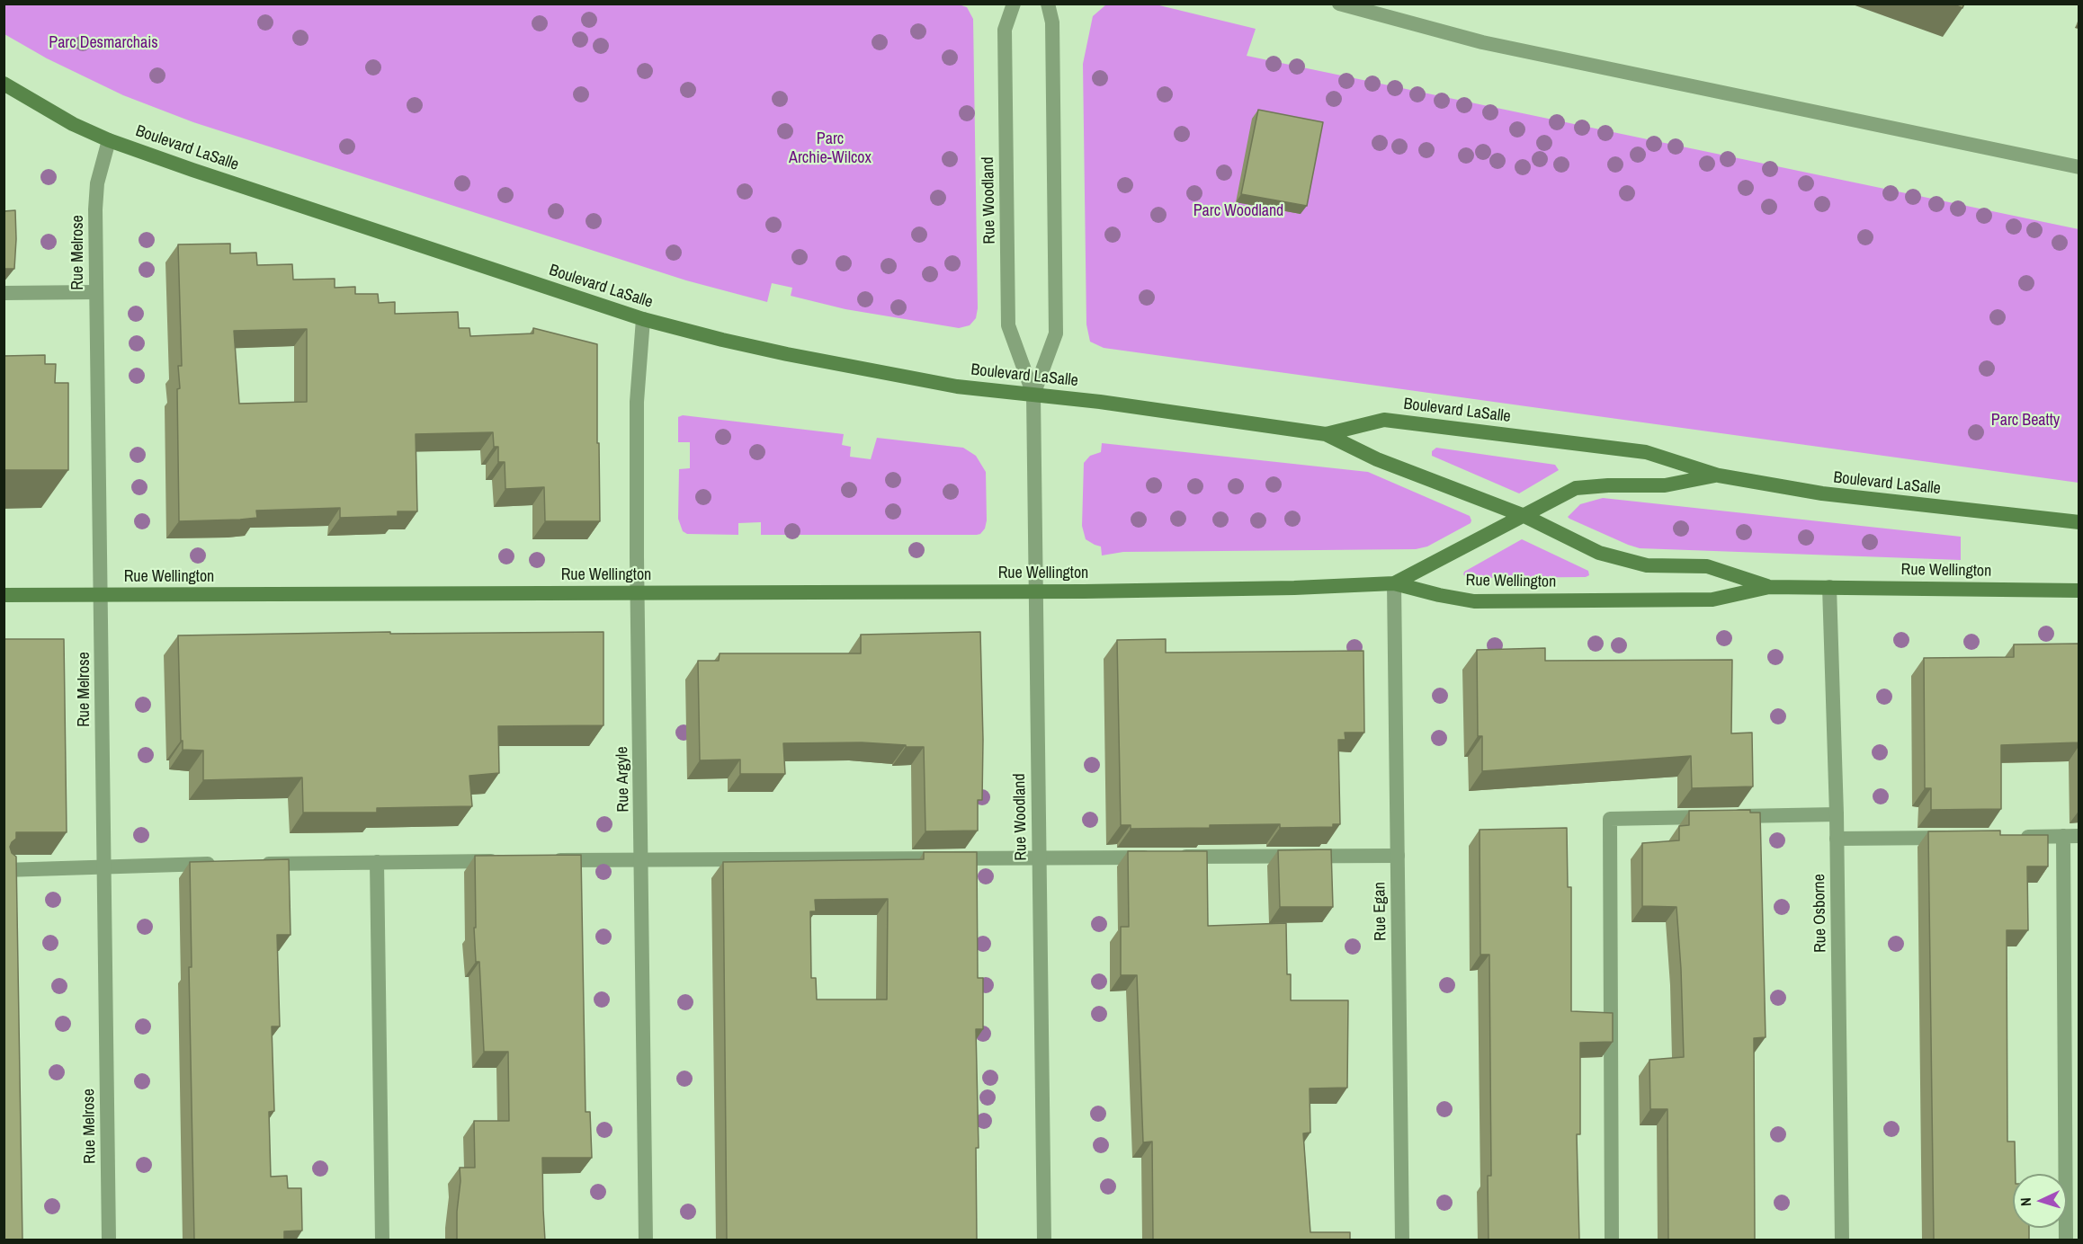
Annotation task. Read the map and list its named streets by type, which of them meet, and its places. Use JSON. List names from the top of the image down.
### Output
{
  "streets": {
    "main road": ["Boulevard LaSalle", "Rue Wellington"],
    "street": [
      "Rue Woodland",
      "Rue Melrose",
      "Rue Argyle",
      "Rue Egan",
      "Rue Osborne"
    ]
  },
  "crossings": [
    ["Boulevard LaSalle", "Rue Woodland"],
    ["Boulevard LaSalle", "Rue Melrose"],
    ["Boulevard LaSalle", "Rue Argyle"],
    ["Rue Woodland", "Rue Wellington"],
    ["Rue Melrose", "Rue Wellington"],
    ["Rue Wellington", "Rue Argyle"],
    ["Rue Wellington", "Rue Egan"],
    ["Rue Wellington", "Rue Osborne"]
  ],
  "parks": [
    "Parc Desmarchais",
    "Parc Archie-Wilcox",
    "Parc Woodland",
    "Parc Beatty"
  ],
  "north": "left"
}
